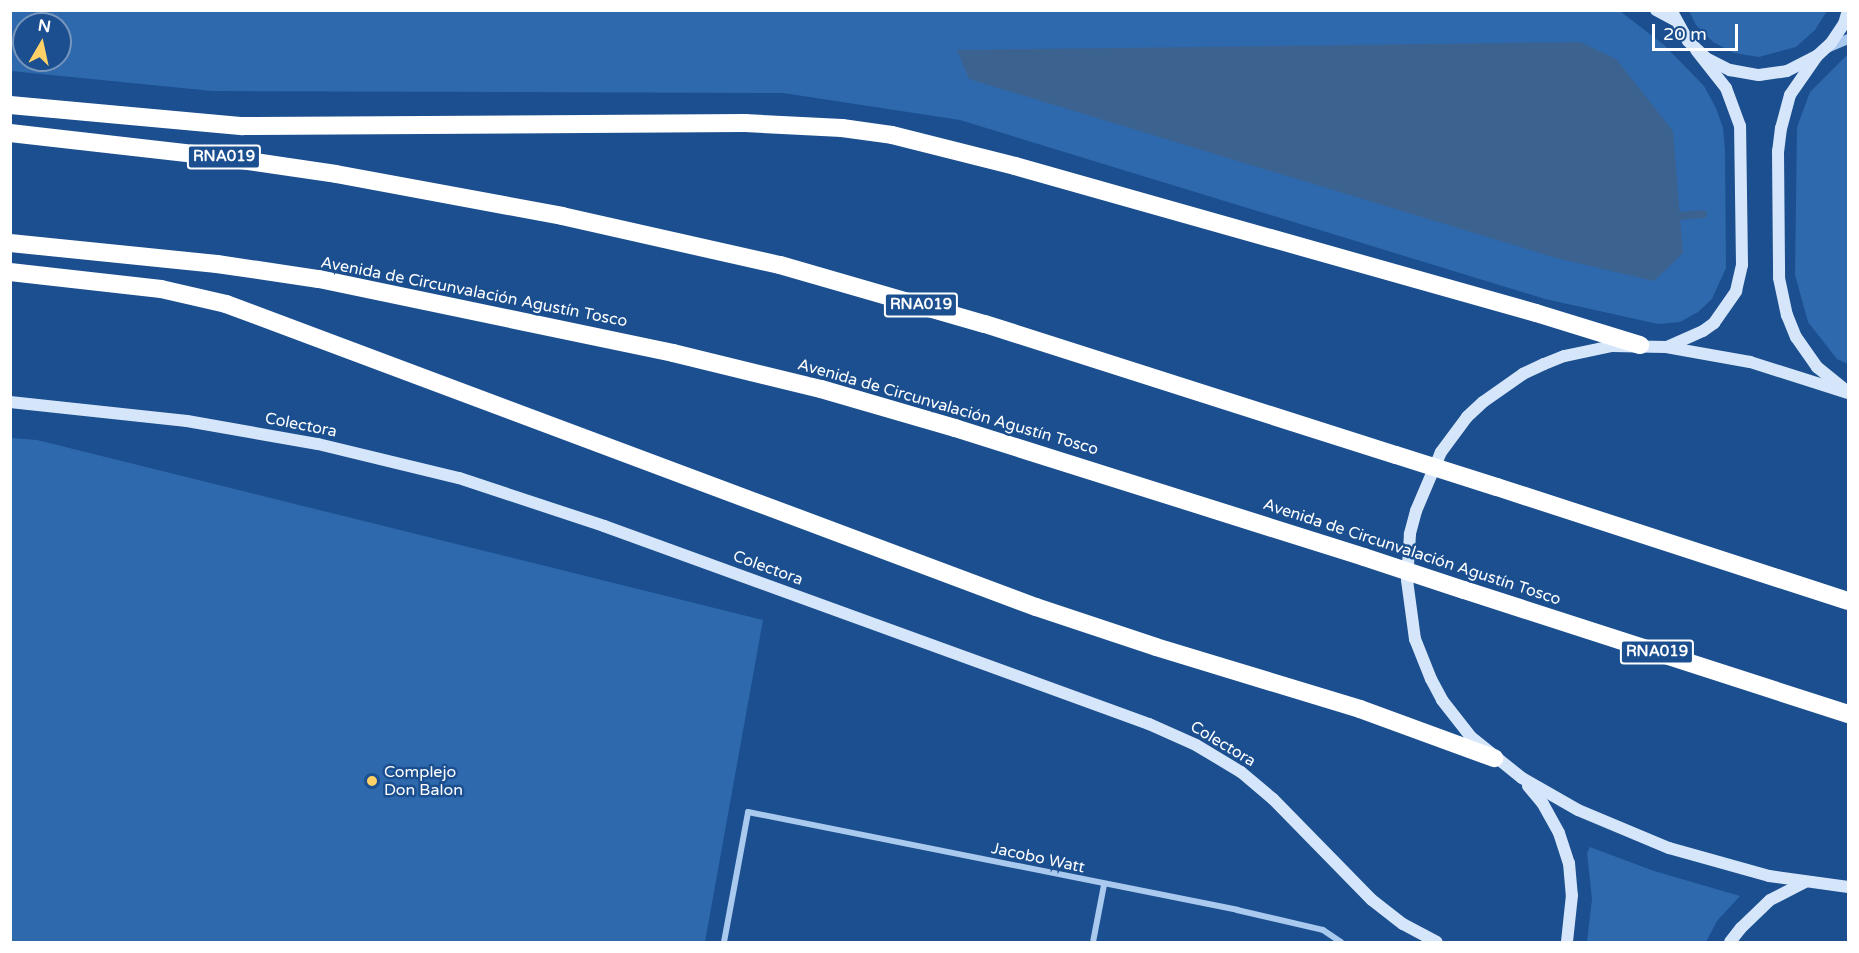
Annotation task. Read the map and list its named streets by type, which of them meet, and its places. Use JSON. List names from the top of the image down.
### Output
{
  "streets": {
    "highway": ["RNA019", "Avenida de Circunvalación Agustín Tosco"],
    "main road": ["Colectora"],
    "street": ["Jacobo Watt"]
  },
  "places": ["Complejo Don Balon"],
  "scale_bar": "20 m",
  "north": "top"
}
